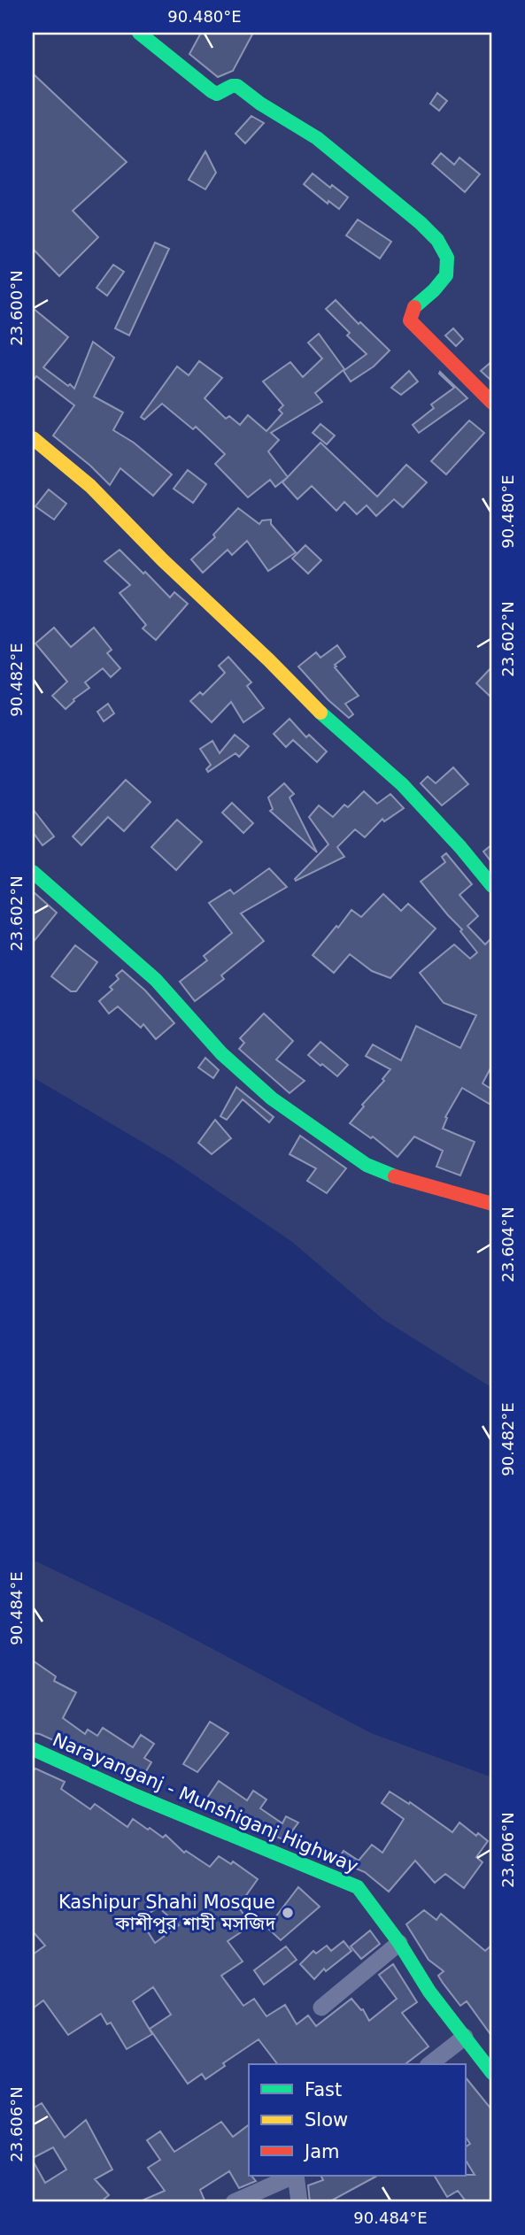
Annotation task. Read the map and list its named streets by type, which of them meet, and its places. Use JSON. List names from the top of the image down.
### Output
{
  "streets": {
    "street": ["Narayanganj - Munshiganj Highway"]
  },
  "places": ["Kashipur Shahi Mosque কাশীপুর শাহী মসজিদ"],
  "legend": ["Fast", "Slow", "Jam"],
  "coordinates": [
    "90.480°E",
    "23.600°N",
    "23.602°N",
    "90.482°E",
    "23.604°N",
    "90.484°E",
    "23.606°N"
  ]
}
